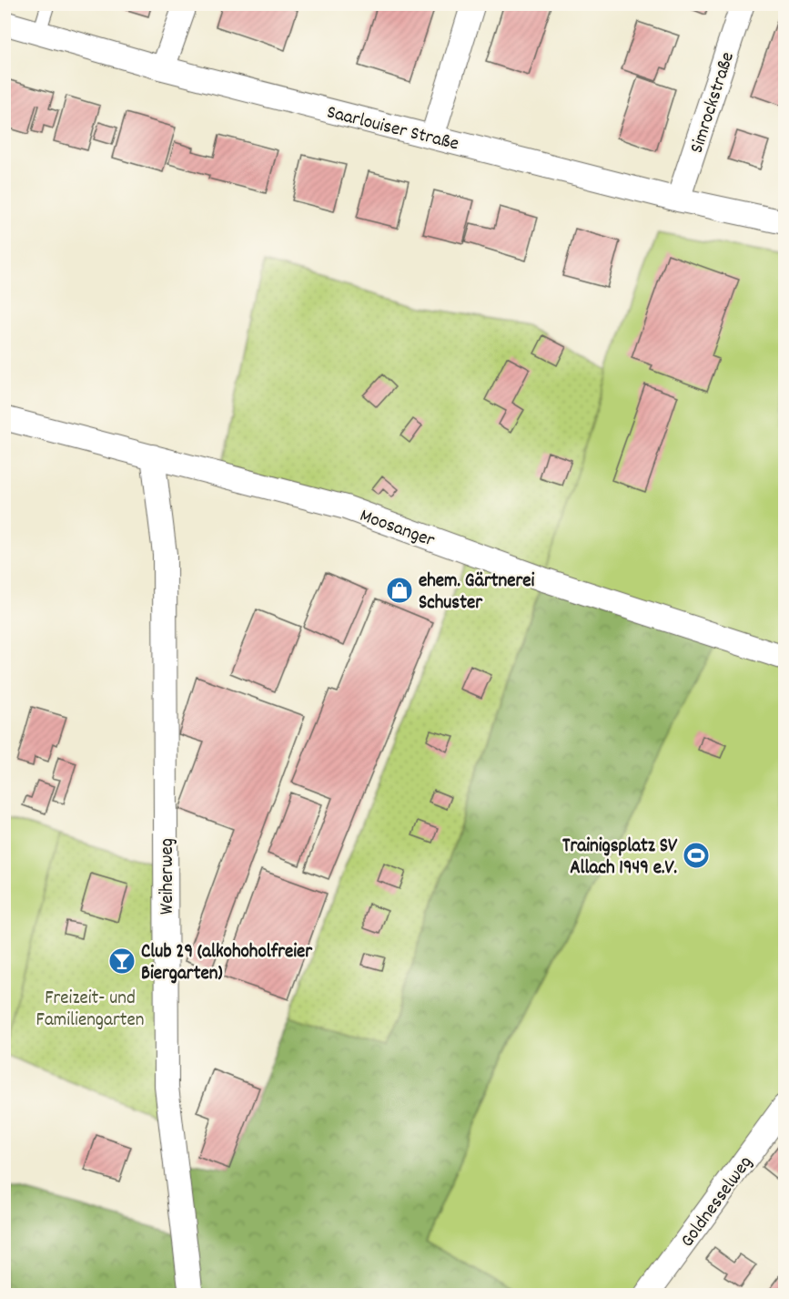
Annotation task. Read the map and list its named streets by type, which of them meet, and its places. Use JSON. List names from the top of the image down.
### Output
{
  "streets": {
    "street": [
      "Simrockstraße",
      "Saarlouiser Straße",
      "Moosanger",
      "Weiherweg",
      "Goldnesselweg"
    ]
  },
  "crossings": [
    ["Simrockstraße", "Saarlouiser Straße"],
    ["Moosanger", "Weiherweg"]
  ],
  "parks": ["Freizeit- und Familiengarten"],
  "places": {
    "shop": ["ehem. Gärtnerei Schuster"],
    "sports": ["Trainigsplatz SV Allach 1949 e.V."],
    "bar": ["Club 29 (alkohoholfreier Biergarten)"]
  }
}
